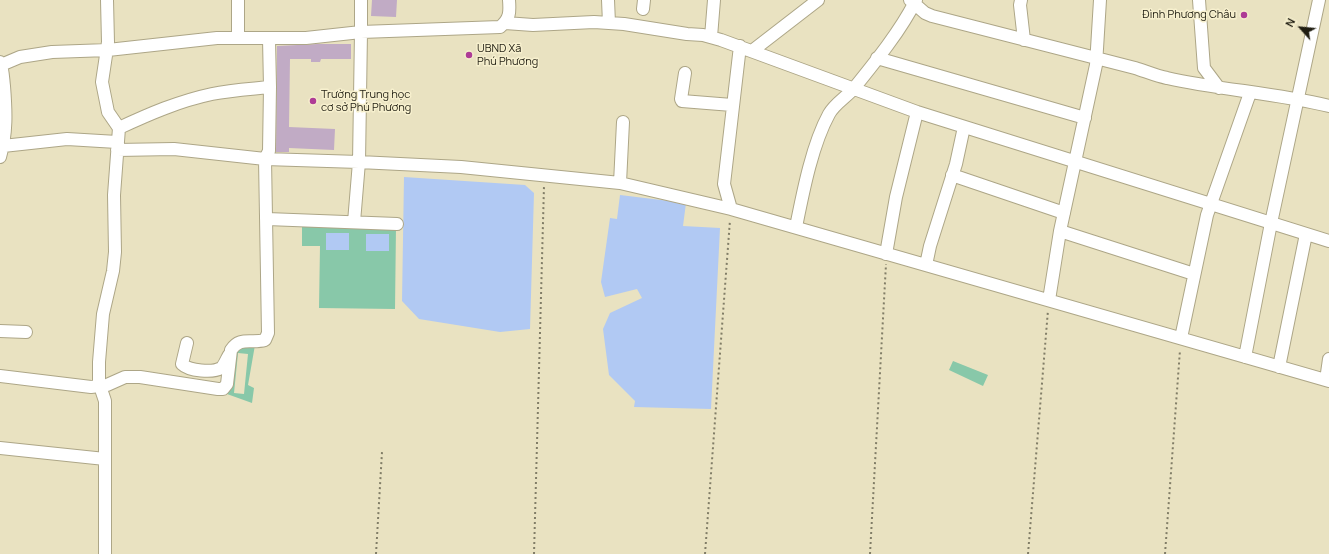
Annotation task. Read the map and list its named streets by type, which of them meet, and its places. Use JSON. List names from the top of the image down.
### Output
{
  "places": ["Đình Phương Châu", "UBND Xã Phú Phương", "Trường Trung học cơ sở Phú Phương"],
  "north": "top left"
}
